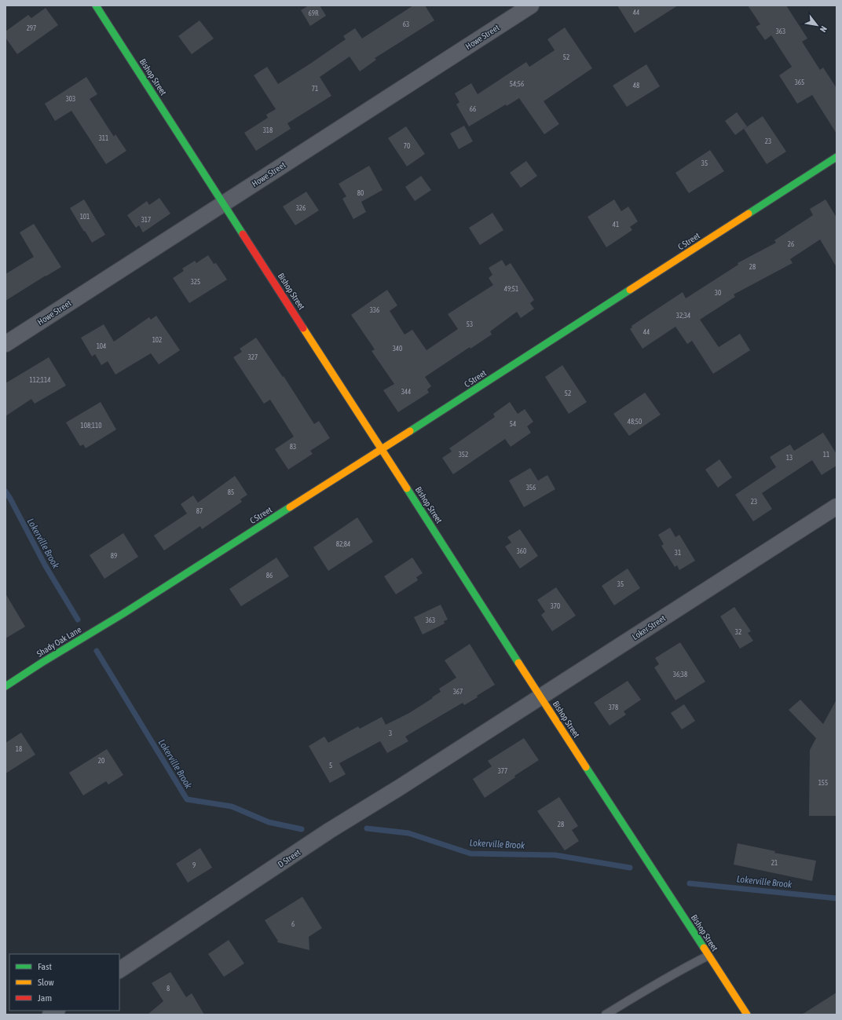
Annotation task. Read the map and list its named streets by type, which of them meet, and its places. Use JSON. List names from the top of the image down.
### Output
{
  "streets": {
    "street": [
      "Howe Street",
      "Bishop Street",
      "C Street",
      "Loker Street",
      "Shady Oak Lane",
      "D Street"
    ]
  },
  "crossings": [
    ["Howe Street", "Bishop Street"],
    ["Bishop Street", "C Street"],
    ["Bishop Street", "Loker Street"],
    ["C Street", "Shady Oak Lane"],
    ["Loker Street", "D Street"]
  ],
  "water": ["Lokerville Brook"],
  "house_numbers": [
    "44",
    "69R",
    "63",
    "297",
    "363",
    "52",
    "365",
    "54;56",
    "48",
    "71",
    "303",
    "66",
    "318",
    "311",
    "23",
    "70",
    "35",
    "80",
    "326",
    "101",
    "317",
    "41",
    "26",
    "28",
    "325",
    "49;51",
    "30",
    "336",
    "32;34",
    "53",
    "44",
    "102",
    "104",
    "340",
    "327",
    "112;114",
    "344",
    "52",
    "48;50",
    "54",
    "108;110",
    "83",
    "352",
    "11",
    "13",
    "356",
    "85",
    "23",
    "87",
    "82;84",
    "360",
    "31",
    "89",
    "86",
    "35",
    "370",
    "363",
    "32",
    "36;38",
    "367",
    "378",
    "3",
    "18",
    "20",
    "5",
    "377",
    "155",
    "28",
    "21",
    "9",
    "6",
    "8"
  ],
  "legend": ["Fast", "Slow", "Jam"],
  "north": "bottom right"
}
